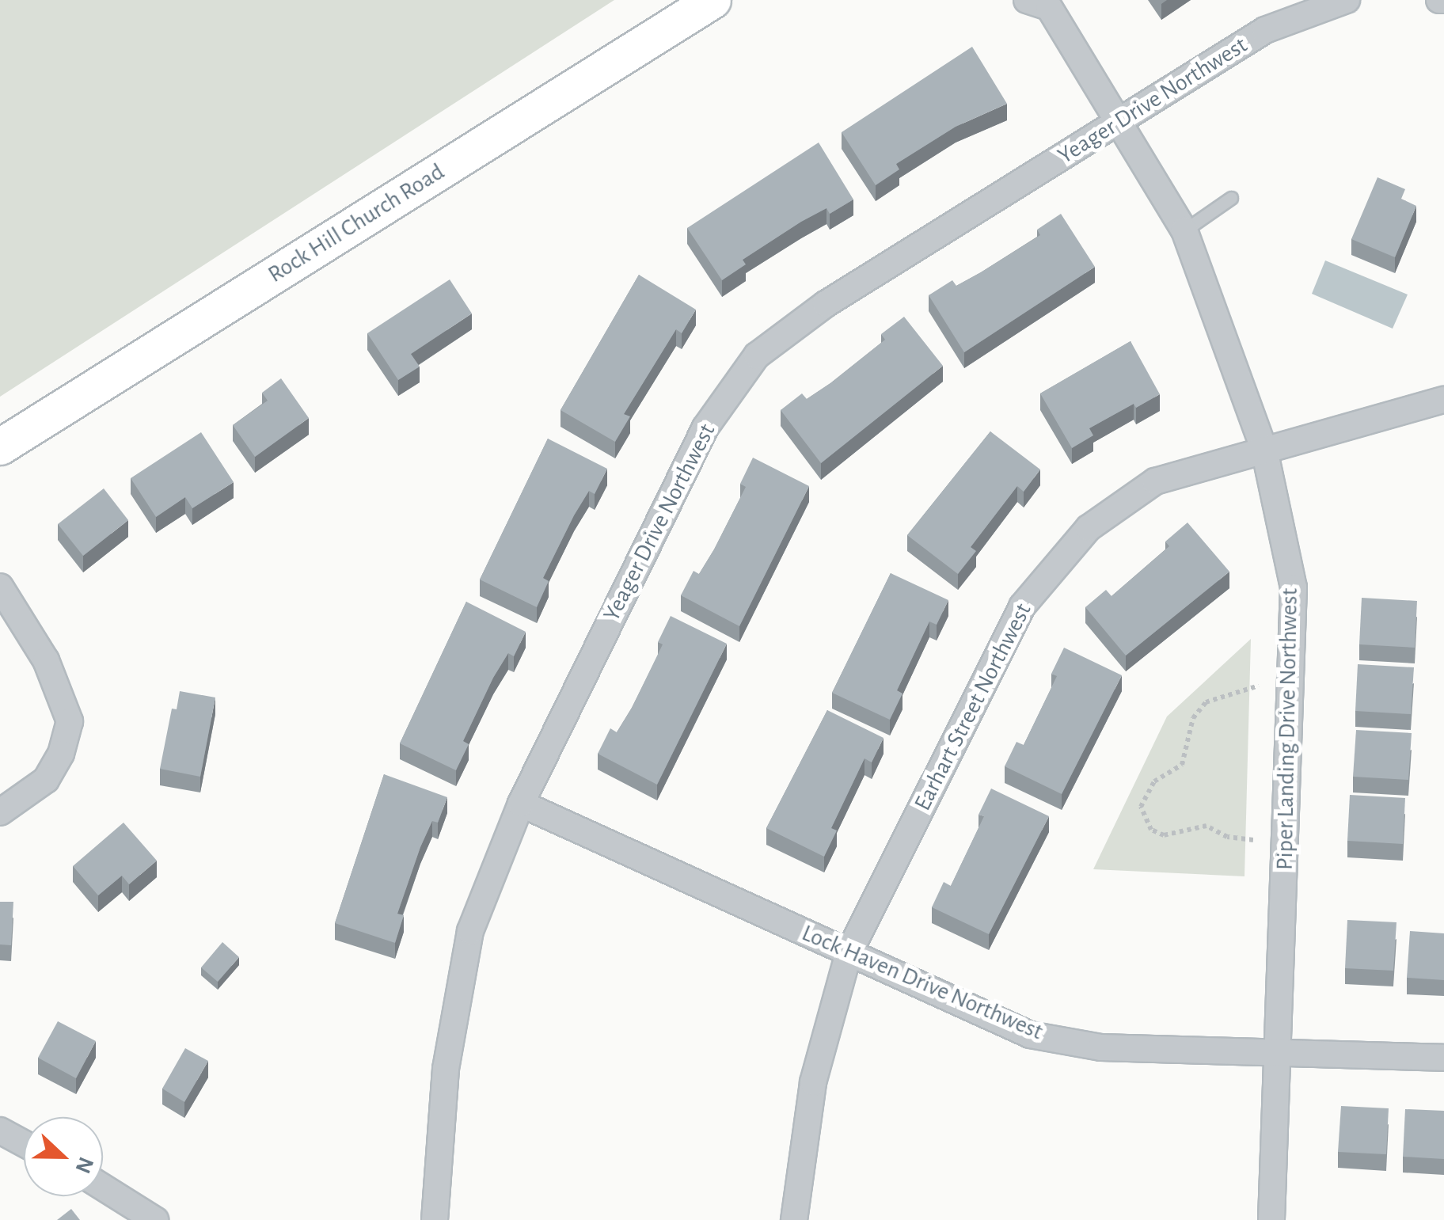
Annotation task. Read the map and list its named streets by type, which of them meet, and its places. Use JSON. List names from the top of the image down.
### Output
{
  "streets": {
    "main road": ["Rock Hill Church Road"],
    "street": [
      "Yeager Drive Northwest",
      "Earhart Street Northwest",
      "Piper Landing Drive Northwest",
      "Lock Haven Drive Northwest"
    ]
  },
  "crossings": [
    ["Yeager Drive Northwest", "Piper Landing Drive Northwest"],
    ["Yeager Drive Northwest", "Lock Haven Drive Northwest"],
    ["Earhart Street Northwest", "Piper Landing Drive Northwest"],
    ["Earhart Street Northwest", "Lock Haven Drive Northwest"],
    ["Piper Landing Drive Northwest", "Lock Haven Drive Northwest"]
  ],
  "north": "right"
}
